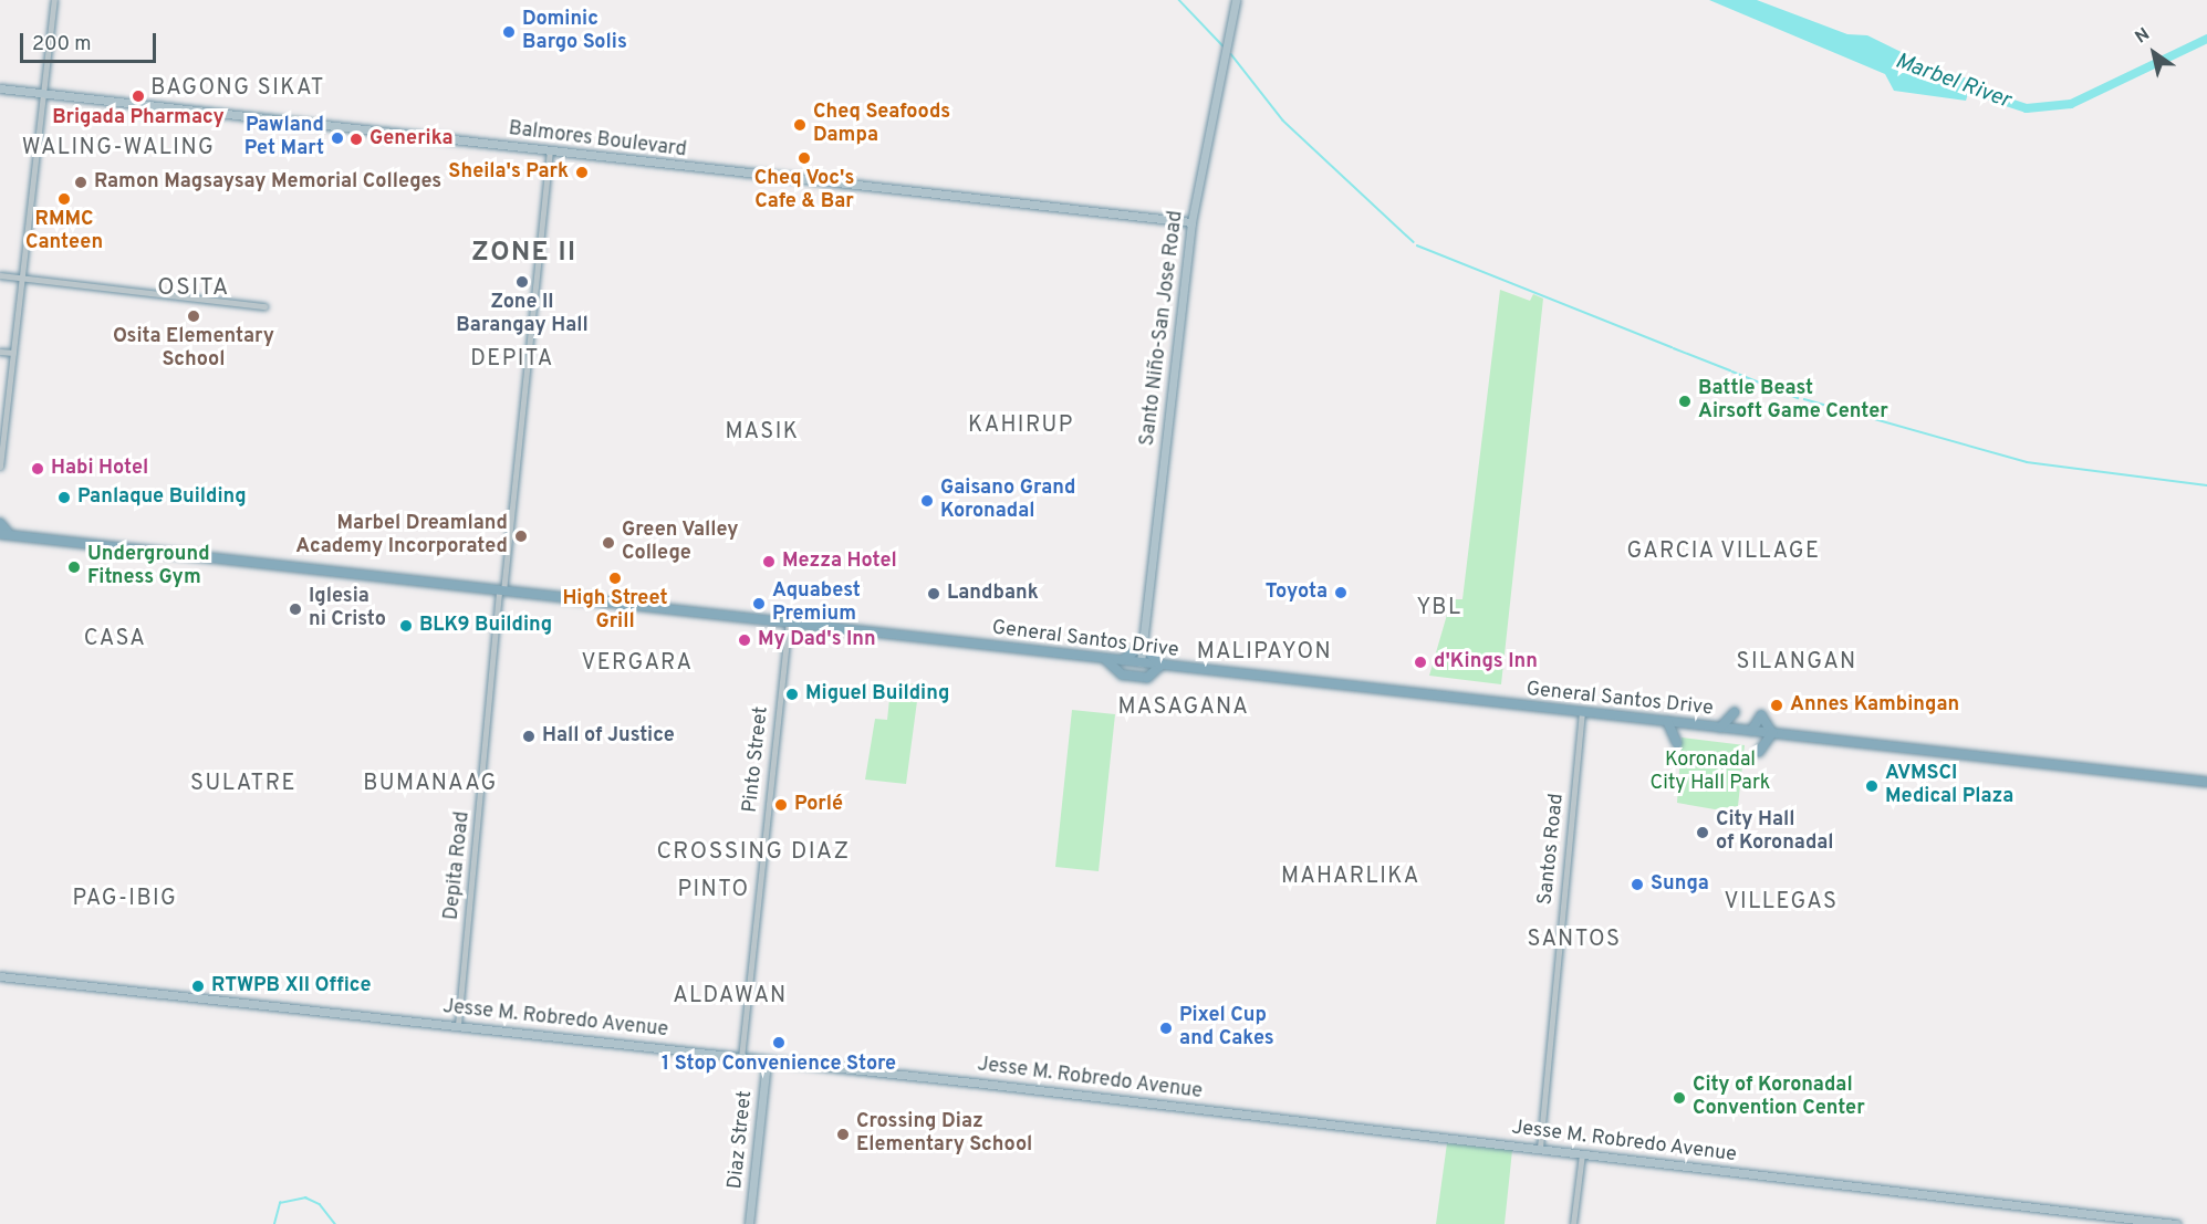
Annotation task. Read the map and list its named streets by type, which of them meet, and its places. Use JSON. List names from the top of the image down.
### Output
{
  "streets": {
    "highway": ["General Santos Drive"],
    "main road": [
      "Balmores Boulevard",
      "Santo Niño-San Jose Road",
      "Jesse M. Robredo Avenue",
      "Diaz Street"
    ],
    "street": ["Pinto Street", "Santos Road", "Depita Road"]
  },
  "crossings": [
    ["Balmores Boulevard", "Santo Niño-San Jose Road"],
    ["Balmores Boulevard", "Depita Road"],
    ["Santo Niño-San Jose Road", "General Santos Drive"],
    ["General Santos Drive", "Pinto Street"],
    ["General Santos Drive", "Santos Road"],
    ["General Santos Drive", "Depita Road"],
    ["Pinto Street", "Jesse M. Robredo Avenue"],
    ["Santos Road", "Jesse M. Robredo Avenue"],
    ["Depita Road", "Jesse M. Robredo Avenue"],
    ["Jesse M. Robredo Avenue", "Diaz Street"]
  ],
  "districts": [
    "BAGONG SIKAT",
    "WALING-WALING",
    "ZONE II",
    "OSITA",
    "DEPITA",
    "KAHIRUP",
    "MASIK",
    "GARCIA VILLAGE",
    "YBL",
    "CASA",
    "MALIPAYON",
    "SILANGAN",
    "VERGARA",
    "MASAGANA",
    "SULATRE",
    "BUMANAAG",
    "CROSSING DIAZ",
    "MAHARLIKA",
    "PINTO",
    "PAG-IBIG",
    "VILLEGAS",
    "SANTOS",
    "ALDAWAN"
  ],
  "water": ["Marbel River"],
  "parks": ["Koronadal City Hall Park"],
  "places": [
    "Dominic Bargo Solis",
    "Brigada Pharmacy",
    "Cheq Seafoods Dampa",
    "Pawland Pet Mart",
    "Generika",
    "Cheq Voc's Cafe & Bar",
    "Sheila's Park",
    "Ramon Magsaysay Memorial Colleges",
    "RMMC Canteen",
    "Zone II Barangay Hall",
    "Osita Elementary School",
    "Battle Beast Airsoft Game Center",
    "Habi Hotel",
    "Panlaque Building",
    "Gaisano Grand Koronadal",
    "Marbel Dreamland Academy Incorporated",
    "Green Valley College",
    "Mezza Hotel",
    "Underground Fitness Gym",
    "High Street Grill",
    "Toyota",
    "Landbank",
    "Aquabest Premium",
    "Iglesia ni Cristo",
    "BLK9 Building",
    "My Dad's Inn",
    "d'Kings Inn",
    "Miguel Building",
    "Annes Kambingan",
    "Hall of Justice",
    "AVMSCI Medical Plaza",
    "Porlé",
    "City Hall of Koronadal",
    "Sunga",
    "RTWPB XII Office",
    "Pixel Cup and Cakes",
    "1 Stop Convenience Store",
    "City of Koronadal Convention Center",
    "Crossing Diaz Elementary School"
  ],
  "scale_bar": "200 m",
  "north": "top left"
}
